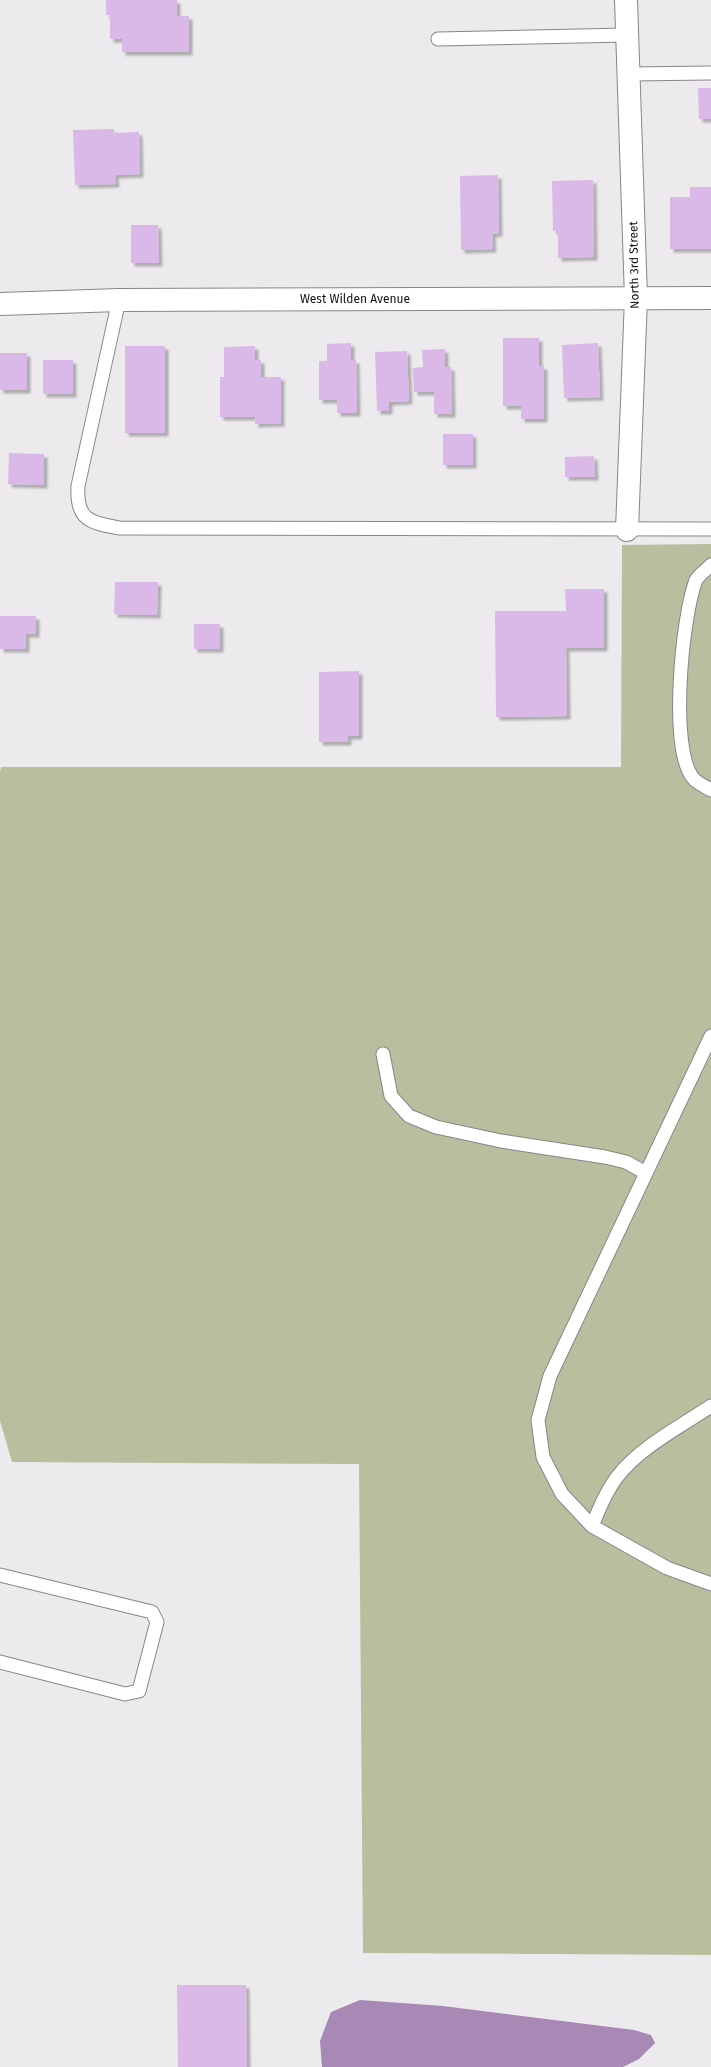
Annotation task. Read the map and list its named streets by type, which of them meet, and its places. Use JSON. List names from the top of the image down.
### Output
{
  "streets": {
    "street": ["North 3rd Street", "West Wilden Avenue"]
  },
  "crossings": [
    ["North 3rd Street", "West Wilden Avenue"]
  ]
}
